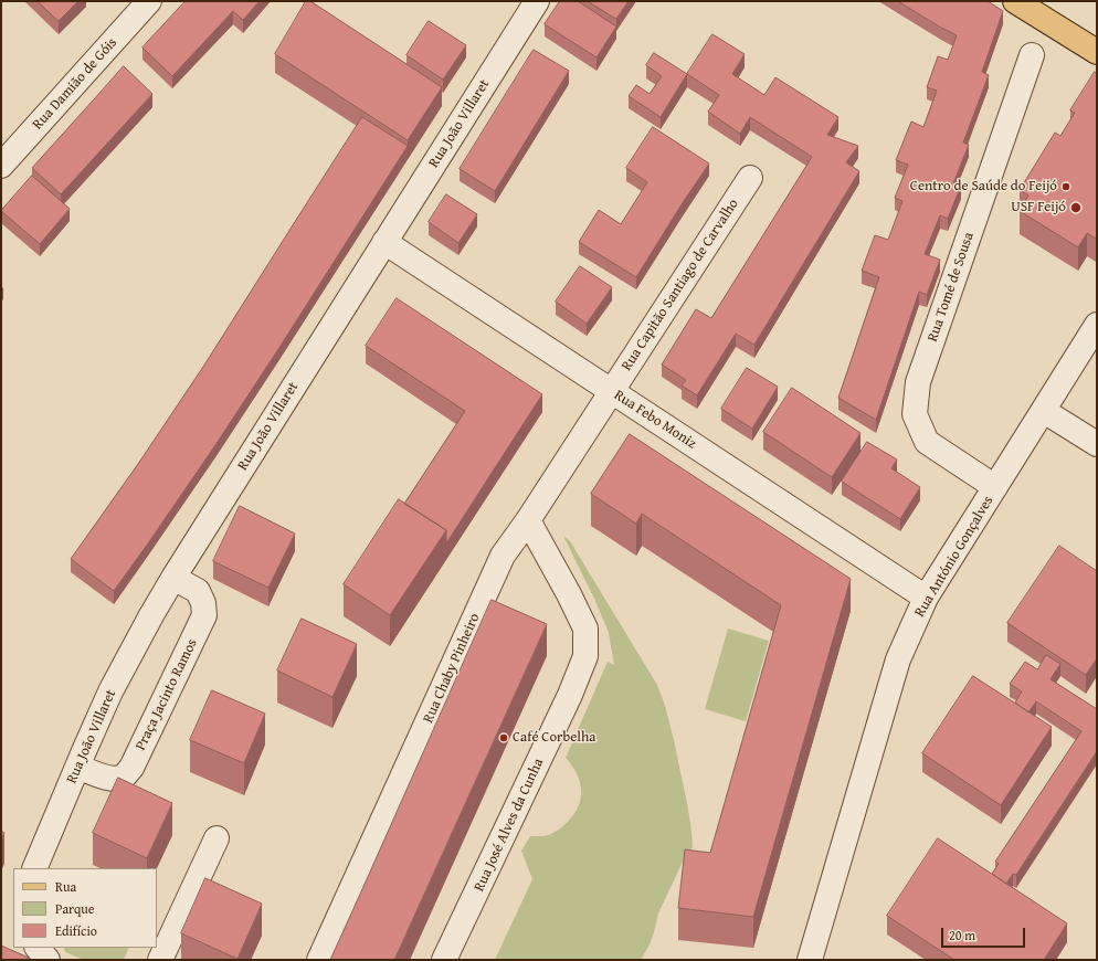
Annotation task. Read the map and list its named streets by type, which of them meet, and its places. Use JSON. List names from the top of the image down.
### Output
{
  "streets": {
    "street": [
      "Rua Damião de Góis",
      "Rua João Villaret",
      "Rua Capitão Santiago de Carvalho",
      "Rua Tomé de Sousa",
      "Rua Febo Moniz",
      "Rua António Gonçalves",
      "Rua Chaby Pinheiro",
      "Praça Jacinto Ramos",
      "Rua José Alves da Cunha"
    ]
  },
  "crossings": [
    ["Rua João Villaret", "Rua Febo Moniz"],
    ["Rua João Villaret", "Praça Jacinto Ramos"],
    ["Rua Capitão Santiago de Carvalho", "Rua Febo Moniz"],
    ["Rua Capitão Santiago de Carvalho", "Rua Chaby Pinheiro"],
    ["Rua Tomé de Sousa", "Rua António Gonçalves"],
    ["Rua Febo Moniz", "Rua António Gonçalves"],
    ["Rua Febo Moniz", "Rua Chaby Pinheiro"],
    ["Rua Chaby Pinheiro", "Rua José Alves da Cunha"]
  ],
  "places": ["Centro de Saúde do Feijó", "USF Feijó", "Café Corbelha"],
  "legend": ["Rua", "Parque", "Edifício"],
  "scale_bar": "20 m"
}
